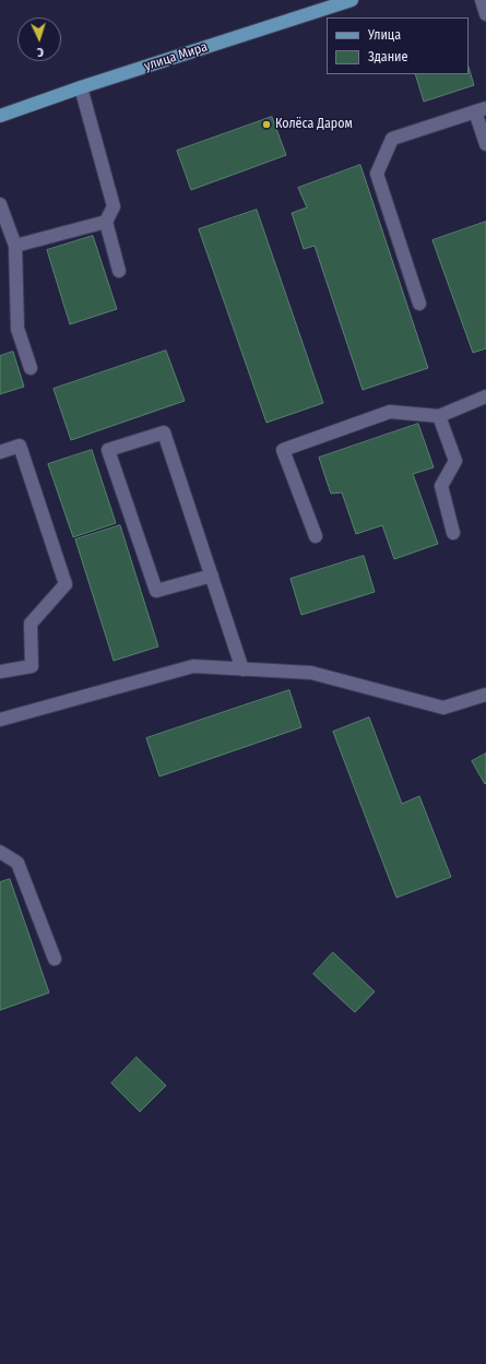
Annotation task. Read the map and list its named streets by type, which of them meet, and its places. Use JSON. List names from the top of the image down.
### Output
{
  "streets": {
    "main road": ["улица Мира"]
  },
  "places": ["Колёса Даром"],
  "legend": ["Улица", "Здание"],
  "north": "bottom"
}
